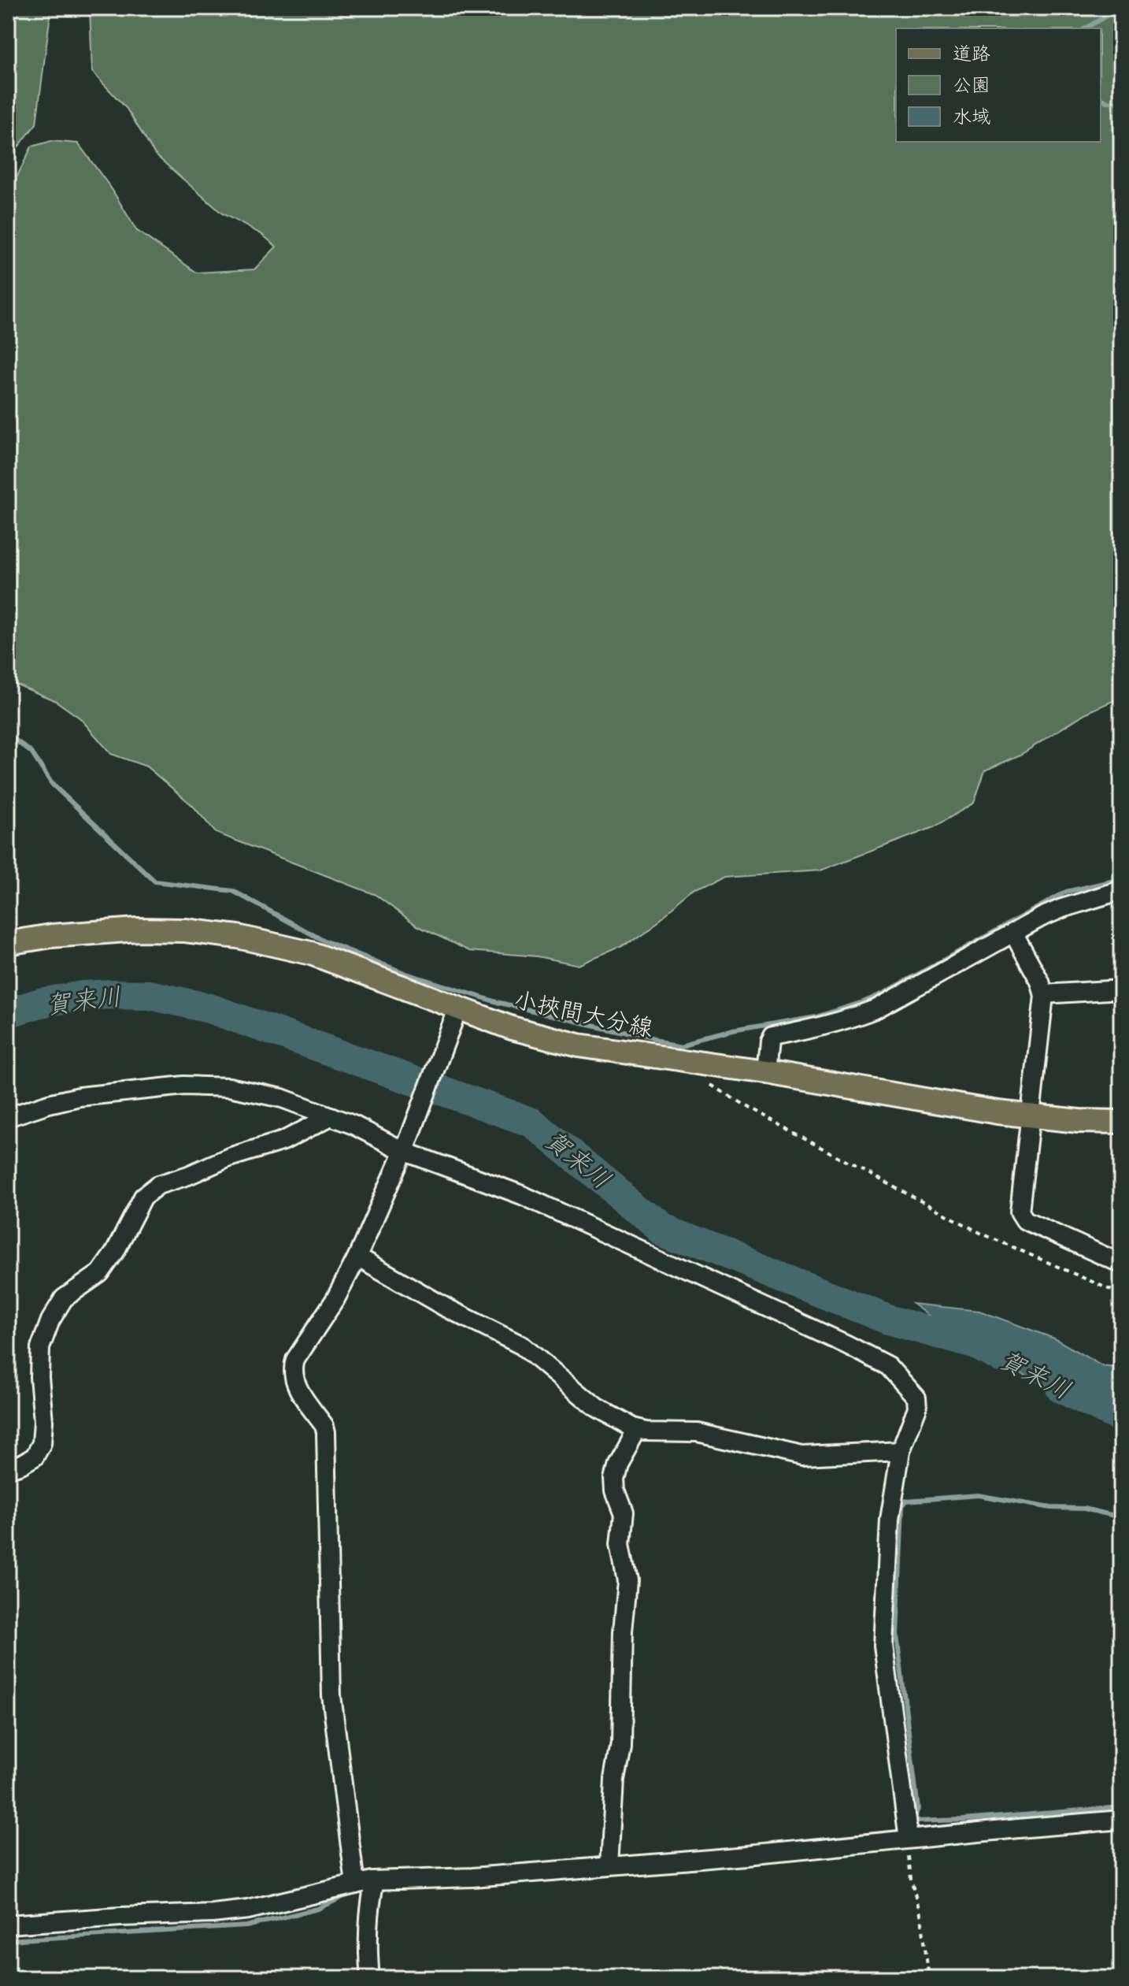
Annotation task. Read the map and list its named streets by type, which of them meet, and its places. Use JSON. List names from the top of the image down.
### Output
{
  "streets": {
    "main road": ["小挾間大分線"]
  },
  "water": ["賀来川"],
  "legend": ["道路", "公園", "水域"]
}
